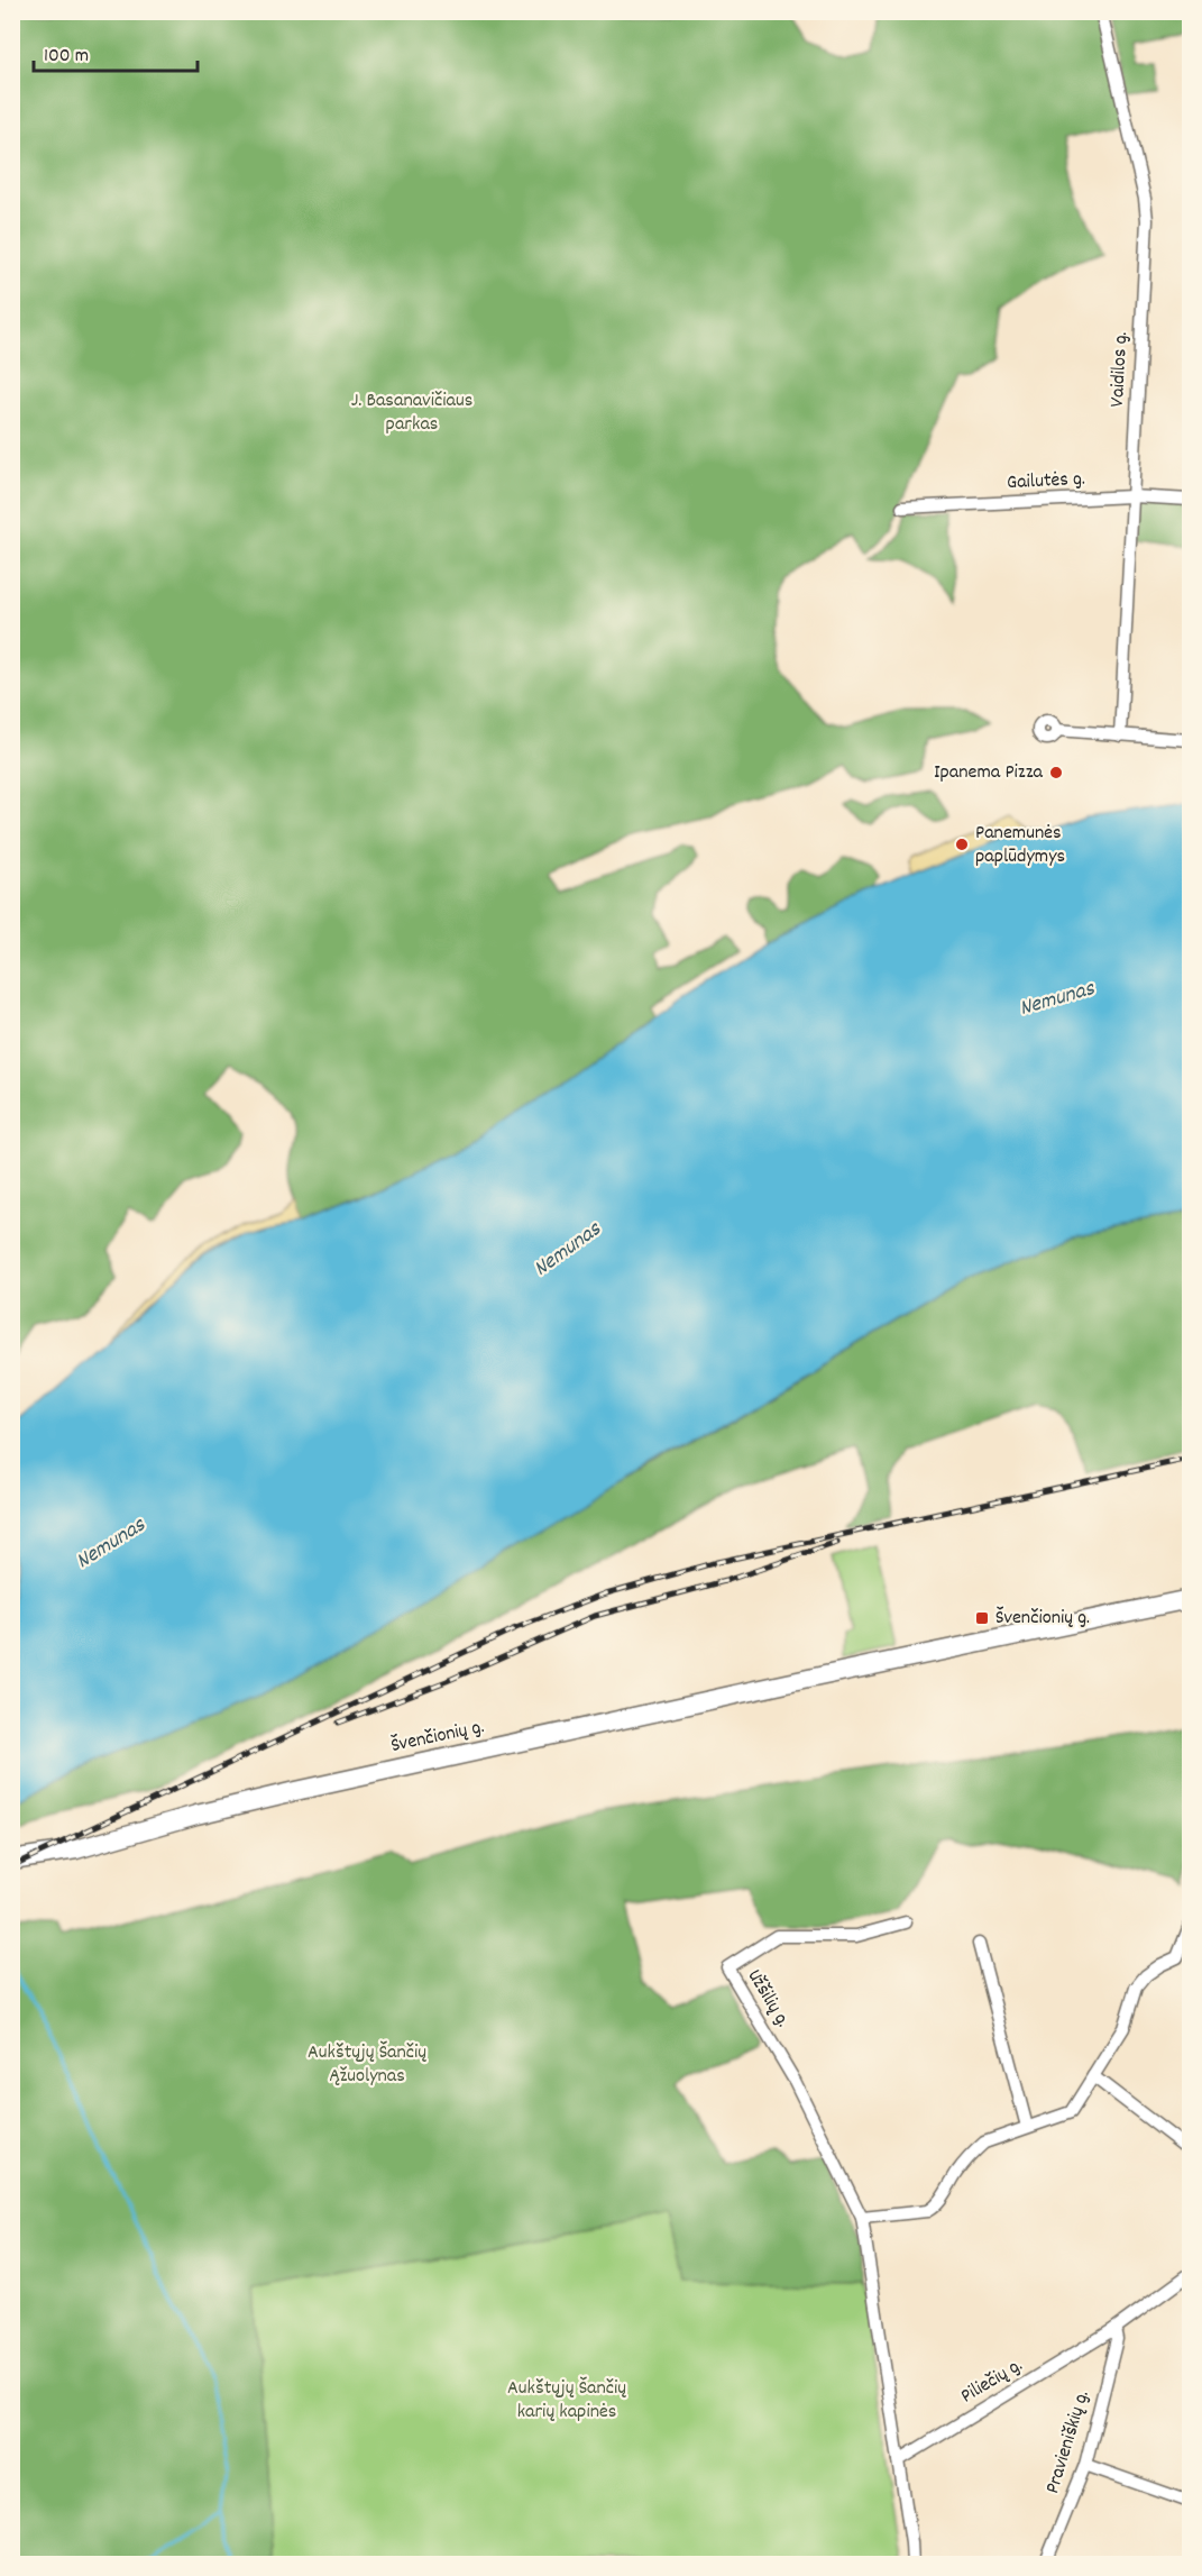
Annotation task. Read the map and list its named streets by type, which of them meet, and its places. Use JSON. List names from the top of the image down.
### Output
{
  "streets": {
    "street": [
      "Vaidilos g.",
      "Gailutės g.",
      "Švenčionių g.",
      "Užšilių g.",
      "Piliečių g.",
      "Pravieniškių g."
    ]
  },
  "crossings": [
    ["Vaidilos g.", "Gailutės g."],
    ["Užšilių g.", "Piliečių g."],
    ["Piliečių g.", "Pravieniškių g."]
  ],
  "water": ["Nemunas"],
  "parks": ["J. Basanavičiaus parkas", "Aukštųjų Šančių Ąžuolynas", "Aukštųjų Šančių karių kapinės"],
  "places": {
    "other": ["Ipanema Pizza", "Panemunės paplūdymys"],
    "transit": ["Švenčionių g."]
  },
  "scale_bar": "100 m"
}
